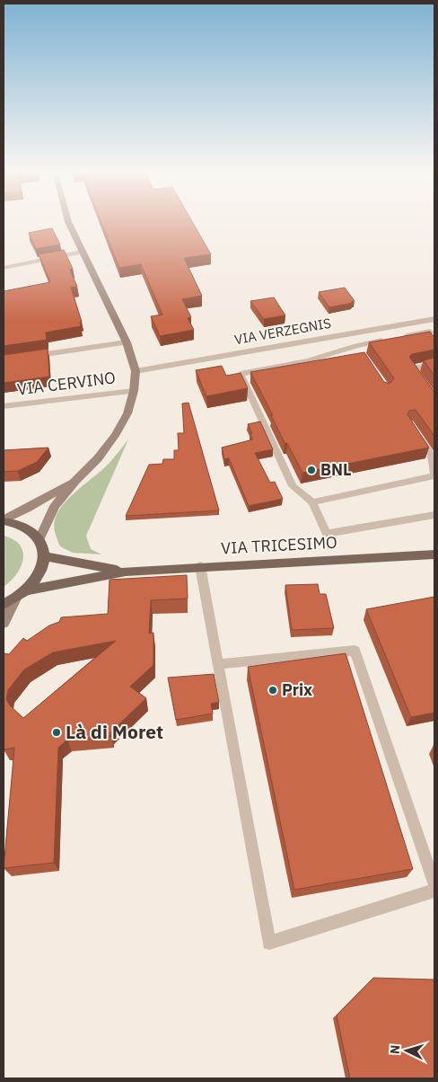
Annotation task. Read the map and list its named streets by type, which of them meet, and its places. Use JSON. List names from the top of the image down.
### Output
{
  "streets": {
    "main road": ["VIA TRICESIMO"],
    "street": ["VIA VERZEGNIS", "VIA CERVINO"]
  },
  "places": ["BNL", "Prix", "Là di Moret"],
  "north": "left"
}
